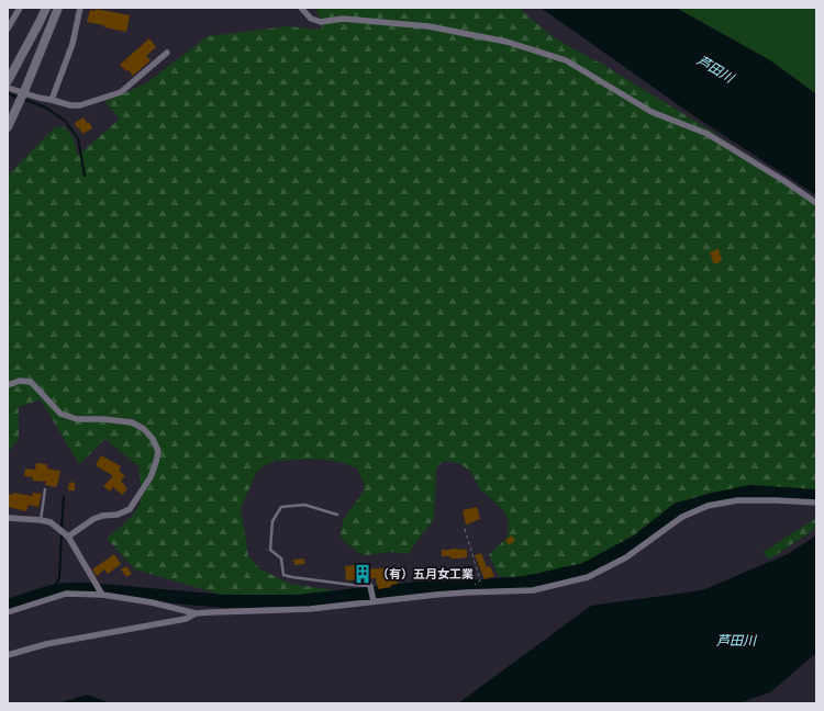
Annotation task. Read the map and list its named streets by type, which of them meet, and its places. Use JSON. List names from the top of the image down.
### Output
{
  "water": ["芦田川"],
  "places": {
    "building": ["（有）五月女工業"]
  }
}
